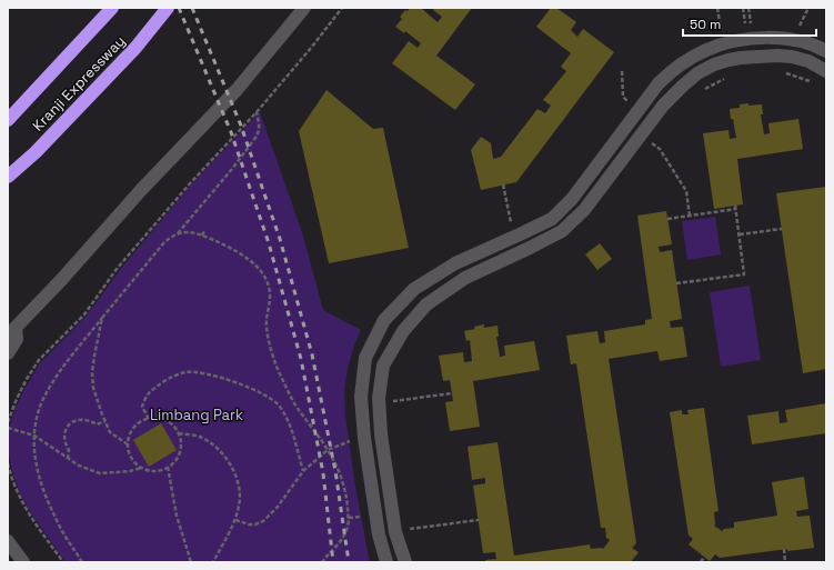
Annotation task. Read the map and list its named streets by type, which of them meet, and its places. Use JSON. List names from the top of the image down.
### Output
{
  "streets": {
    "highway": ["Kranji Expressway"]
  },
  "parks": ["Limbang Park"],
  "scale_bar": "50 m"
}
